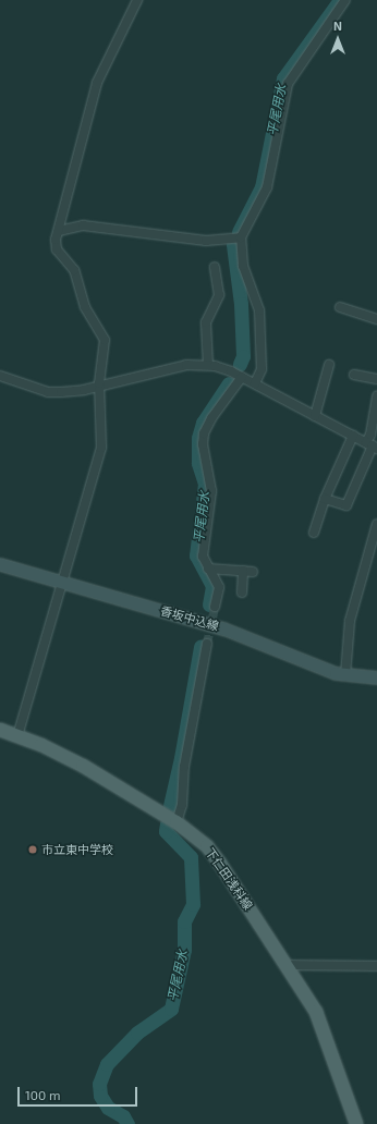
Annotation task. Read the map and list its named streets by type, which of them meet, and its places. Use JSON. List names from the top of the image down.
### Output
{
  "streets": {
    "main road": ["香坂中込線", "下仁田浅科線"]
  },
  "water": ["平尾用水"],
  "places": ["市立東中学校"],
  "scale_bar": "100 m",
  "north": "top"
}
